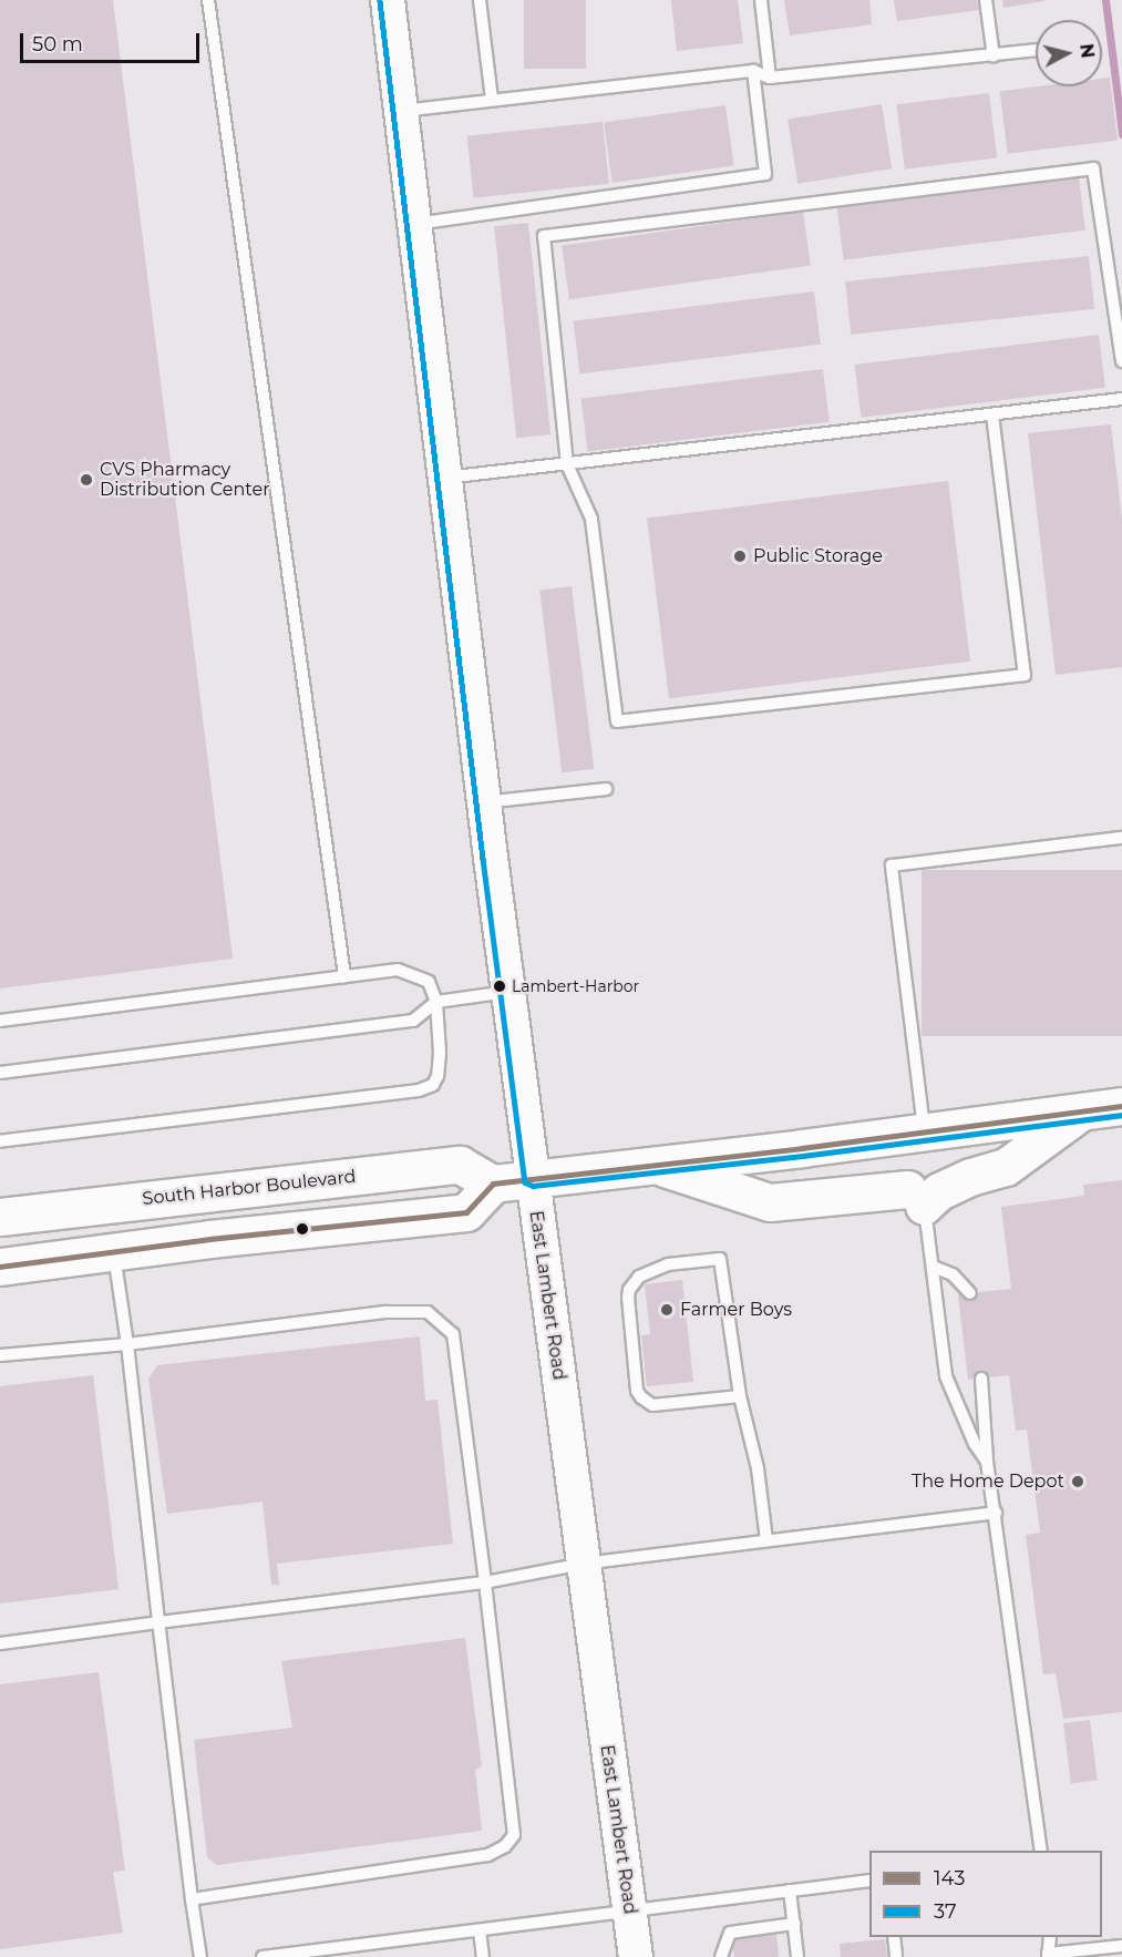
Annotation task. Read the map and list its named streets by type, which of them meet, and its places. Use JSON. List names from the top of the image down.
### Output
{
  "streets": {
    "main road": ["South Harbor Boulevard", "East Lambert Road"]
  },
  "places": [
    "CVS Pharmacy Distribution Center",
    "Public Storage",
    "Lambert-Harbor",
    "Farmer Boys",
    "The Home Depot"
  ],
  "lines": ["transit line 37", "transit line 143"],
  "legend": ["143", "37"],
  "scale_bar": "50 m",
  "north": "right"
}
